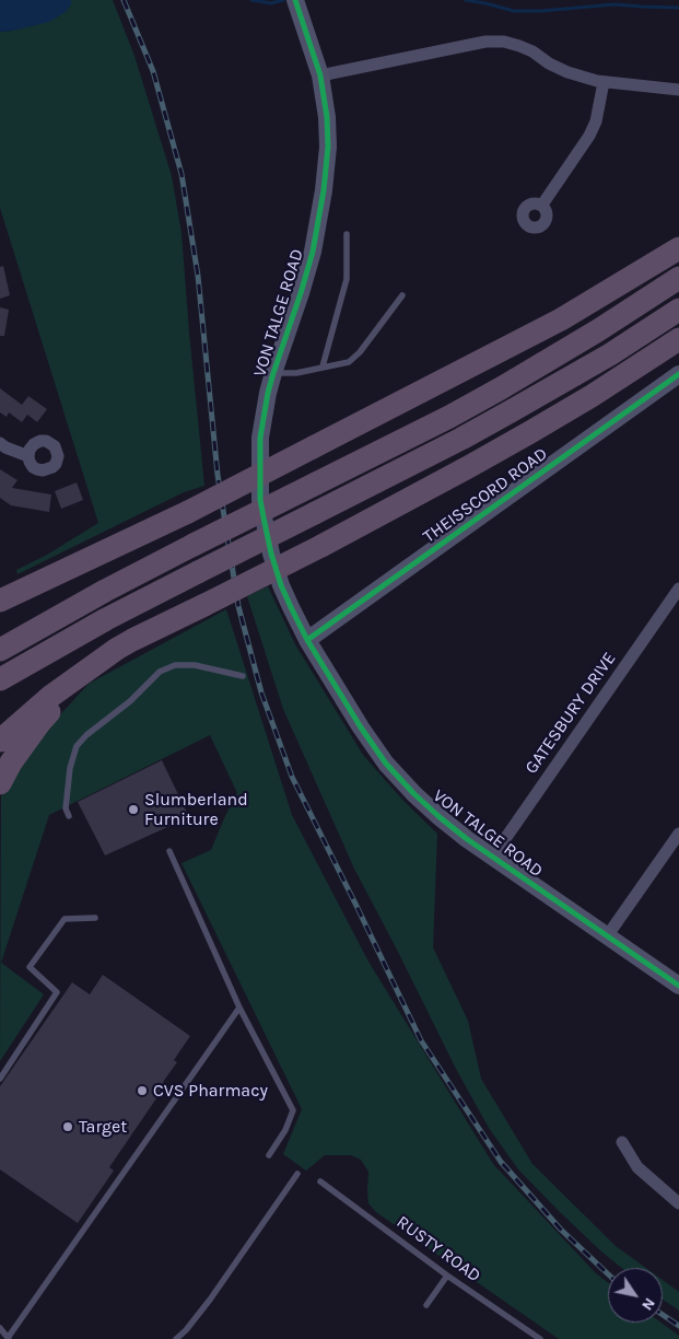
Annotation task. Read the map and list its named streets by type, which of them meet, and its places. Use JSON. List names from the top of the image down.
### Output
{
  "streets": {
    "street": ["VON TALGE ROAD", "THEISSCORD ROAD", "GATESBURY DRIVE"],
    "lane": ["RUSTY ROAD"]
  },
  "crossings": [
    ["VON TALGE ROAD", "THEISSCORD ROAD"],
    ["VON TALGE ROAD", "GATESBURY DRIVE"]
  ],
  "places": ["Slumberland Furniture", "CVS Pharmacy", "Target"],
  "north": "bottom right"
}
